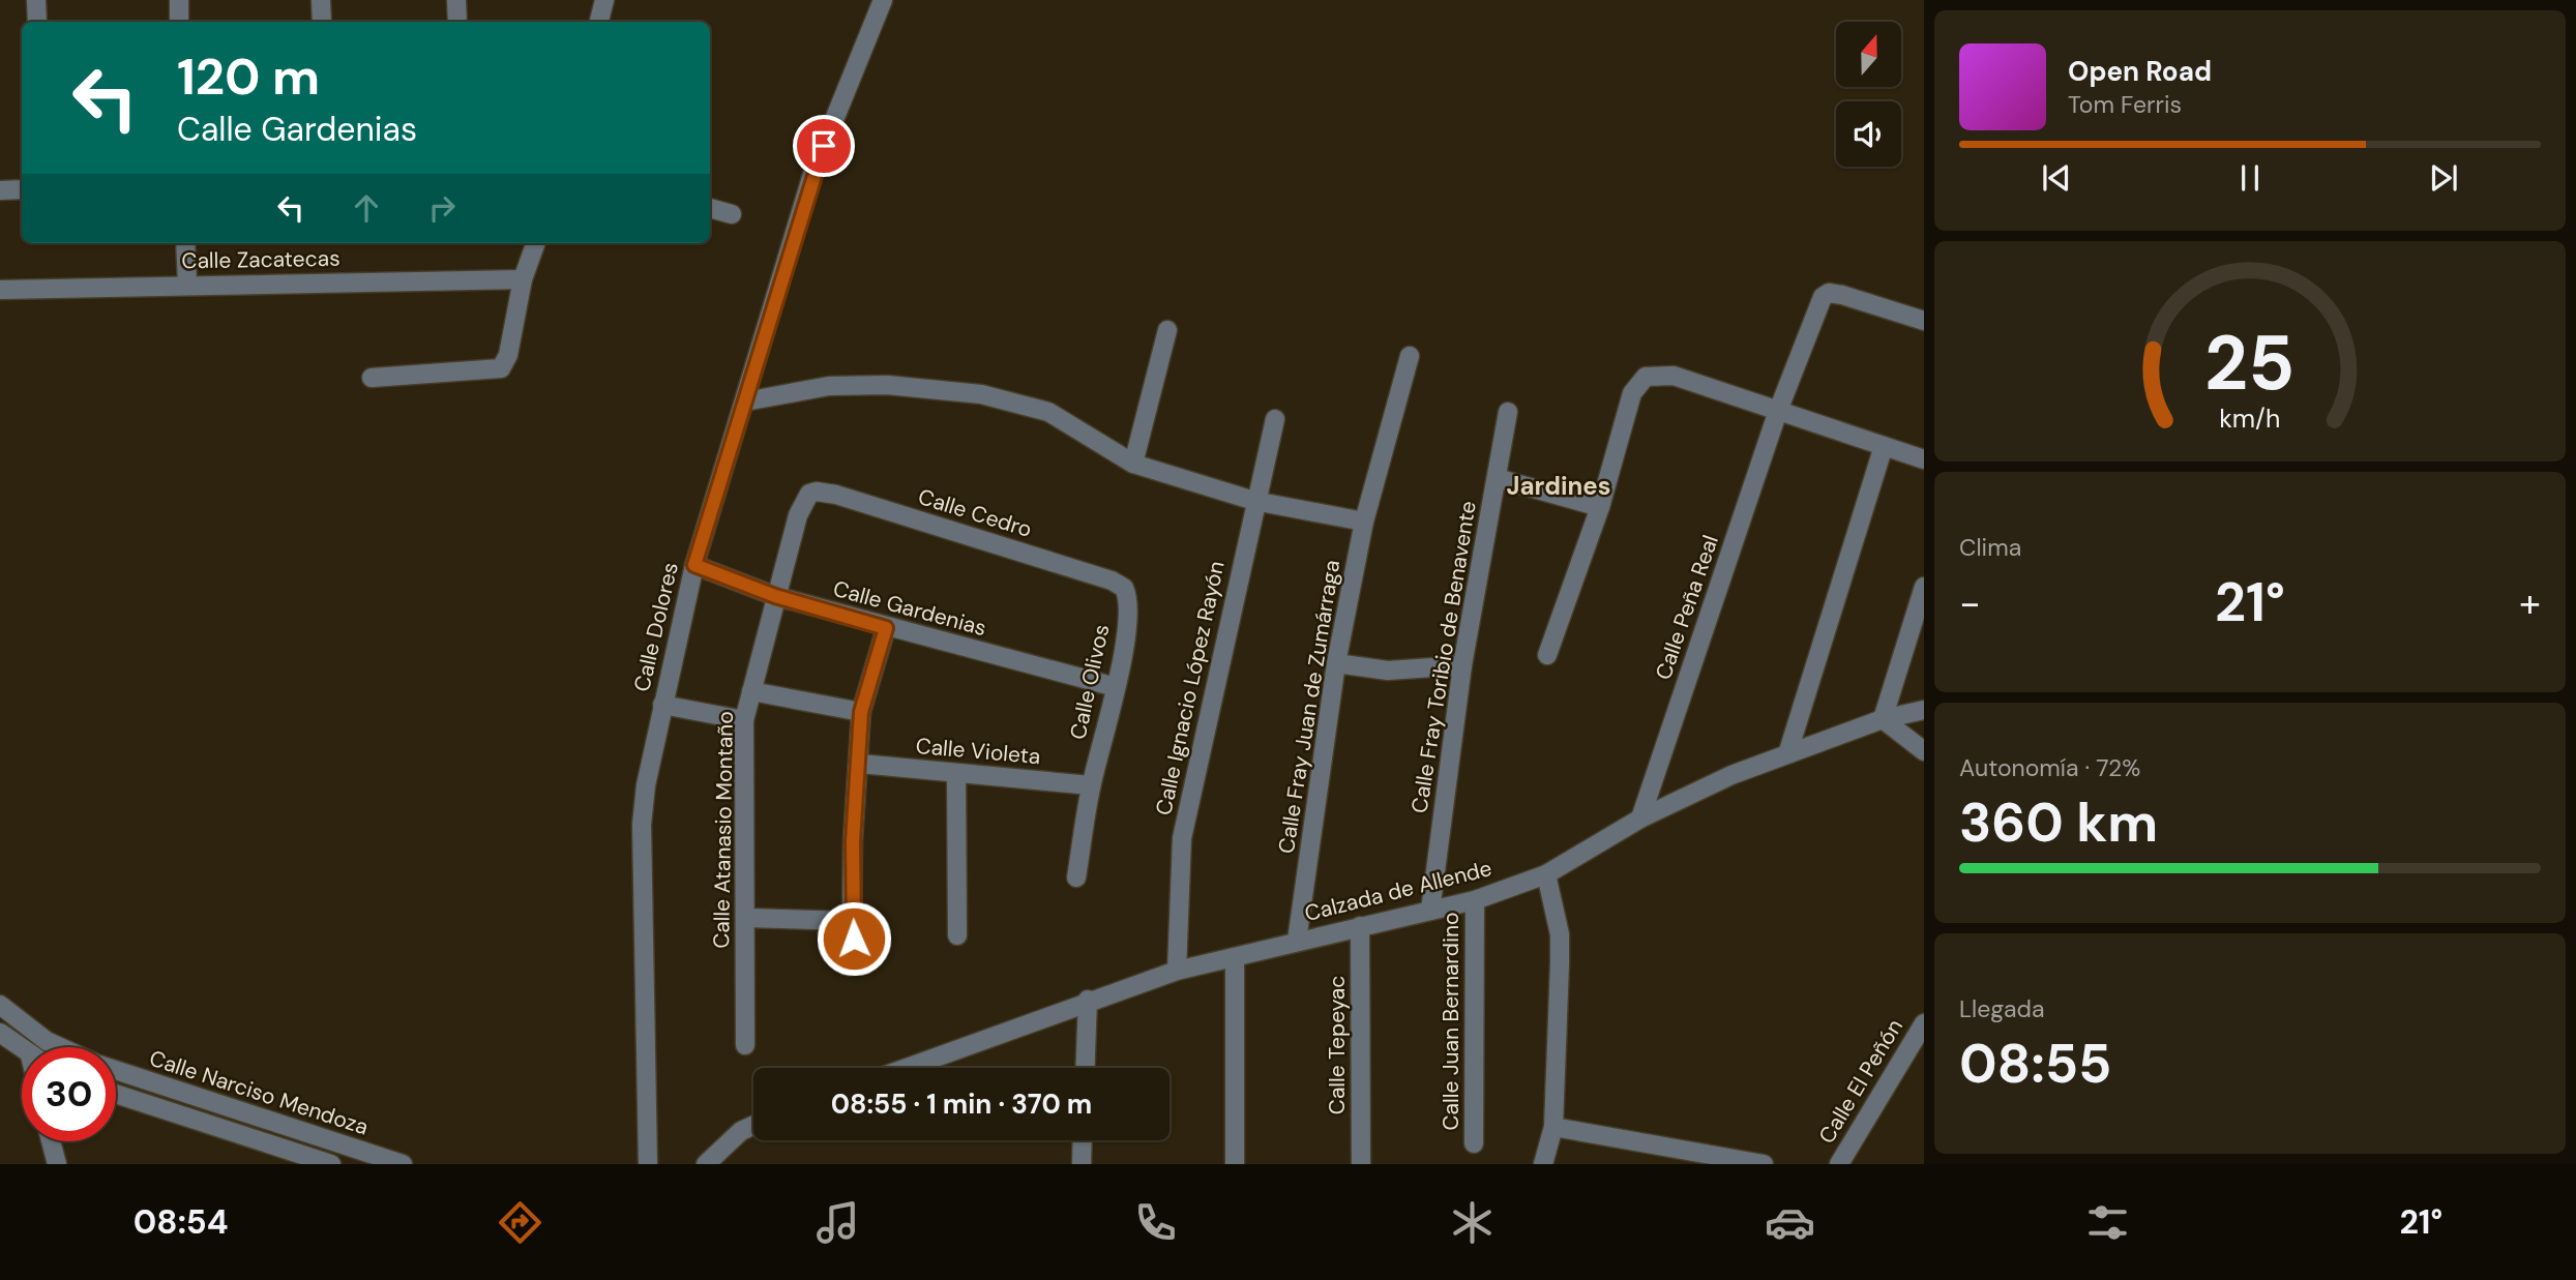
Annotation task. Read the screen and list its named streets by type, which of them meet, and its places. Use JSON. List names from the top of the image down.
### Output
{
  "streets": {
    "street": [
      "Calle Zacatecas",
      "Calle Cedro",
      "Calle Peña Real",
      "Calle Gardenias",
      "Calle Dolores",
      "Calle Fray Toribio de Benavente",
      "Calle Olivos",
      "Calle Ignacio López Rayón",
      "Calle Fray Juan de Zumárraga",
      "Calle Violeta",
      "Calle Atanasio Montaño",
      "Calzada de Allende",
      "Calle Juan Bernardino",
      "Calle Tepeyac",
      "Calle El Peñón",
      "Calle Narciso Mendoza"
    ]
  },
  "crossings": [
    ["Calle Cedro", "Calle Olivos"],
    ["Calle Cedro", "Calle Atanasio Montaño"],
    ["Calle Peña Real", "Calzada de Allende"],
    ["Calle Gardenias", "Calle Dolores"],
    ["Calle Gardenias", "Calle Olivos"],
    ["Calle Gardenias", "Calle Atanasio Montaño"],
    ["Calle Fray Toribio de Benavente", "Calzada de Allende"],
    ["Calle Olivos", "Calle Violeta"],
    ["Calle Ignacio López Rayón", "Calzada de Allende"],
    ["Calle Fray Juan de Zumárraga", "Calzada de Allende"],
    ["Calzada de Allende", "Calle Juan Bernardino"],
    ["Calzada de Allende", "Calle Tepeyac"]
  ],
  "districts": ["Jardines"],
  "north": "top",
  "page": {
    "turn": ["120 m", "Calle Gardenias"],
    "song": ["Open Road", "Tom Ferris"],
    "tile": [
      "Clima",
      ["Autonomía · 72%", "360 km"],
      ["Llegada", "08:55"]
    ],
    "heat": ["−", "21°", "+"],
    "limit": "30",
    "trip": "08:55 · 1 min · 370 m",
    "tabs": ["08:54", "21°"],
    "gauge": ["25", "km/h"]
  }
}
